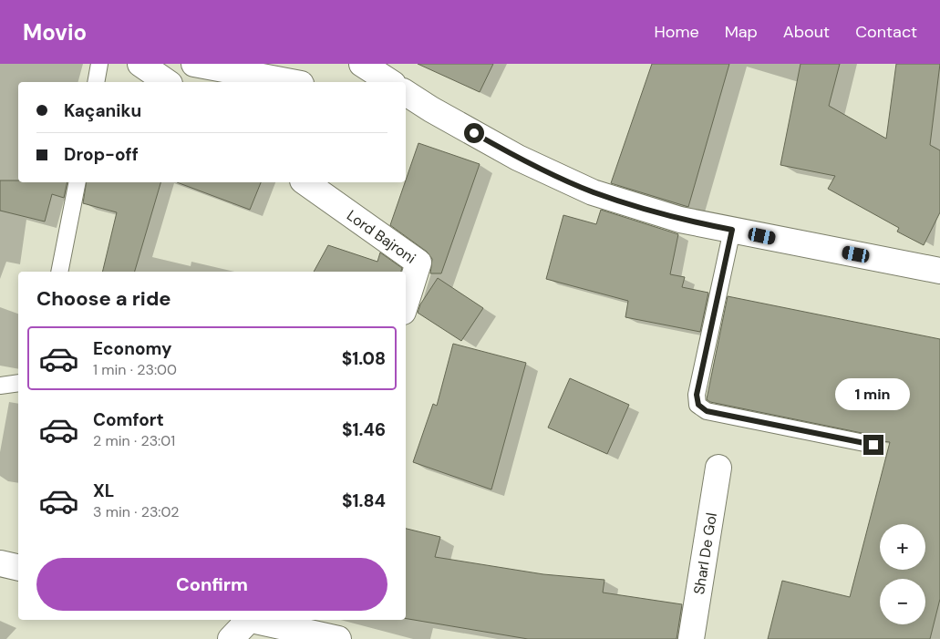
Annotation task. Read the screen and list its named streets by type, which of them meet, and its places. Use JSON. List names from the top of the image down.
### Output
{
  "streets": {
    "street": ["Lord Bajroni", "Sharl De Gol"]
  },
  "page": {
    "header": "Movio",
    "nav": [
      "Home",
      "Map",
      "About",
      "Contact"
    ],
    "banner": ["Kaçaniku", "Drop-off"],
    "heading": "Choose a ride",
    "list": [
      {
        "name": "Economy",
        "note": "1 min · 23:00",
        "value": "$1.08"
      },
      {
        "name": "Comfort",
        "note": "2 min · 23:01",
        "value": "$1.46"
      },
      {
        "name": "XL",
        "note": "3 min · 23:02",
        "value": "$1.84"
      }
    ],
    "bubble": "1 min",
    "map_buttons": ["+", "−"],
    "buttons": "Confirm"
  }
}
